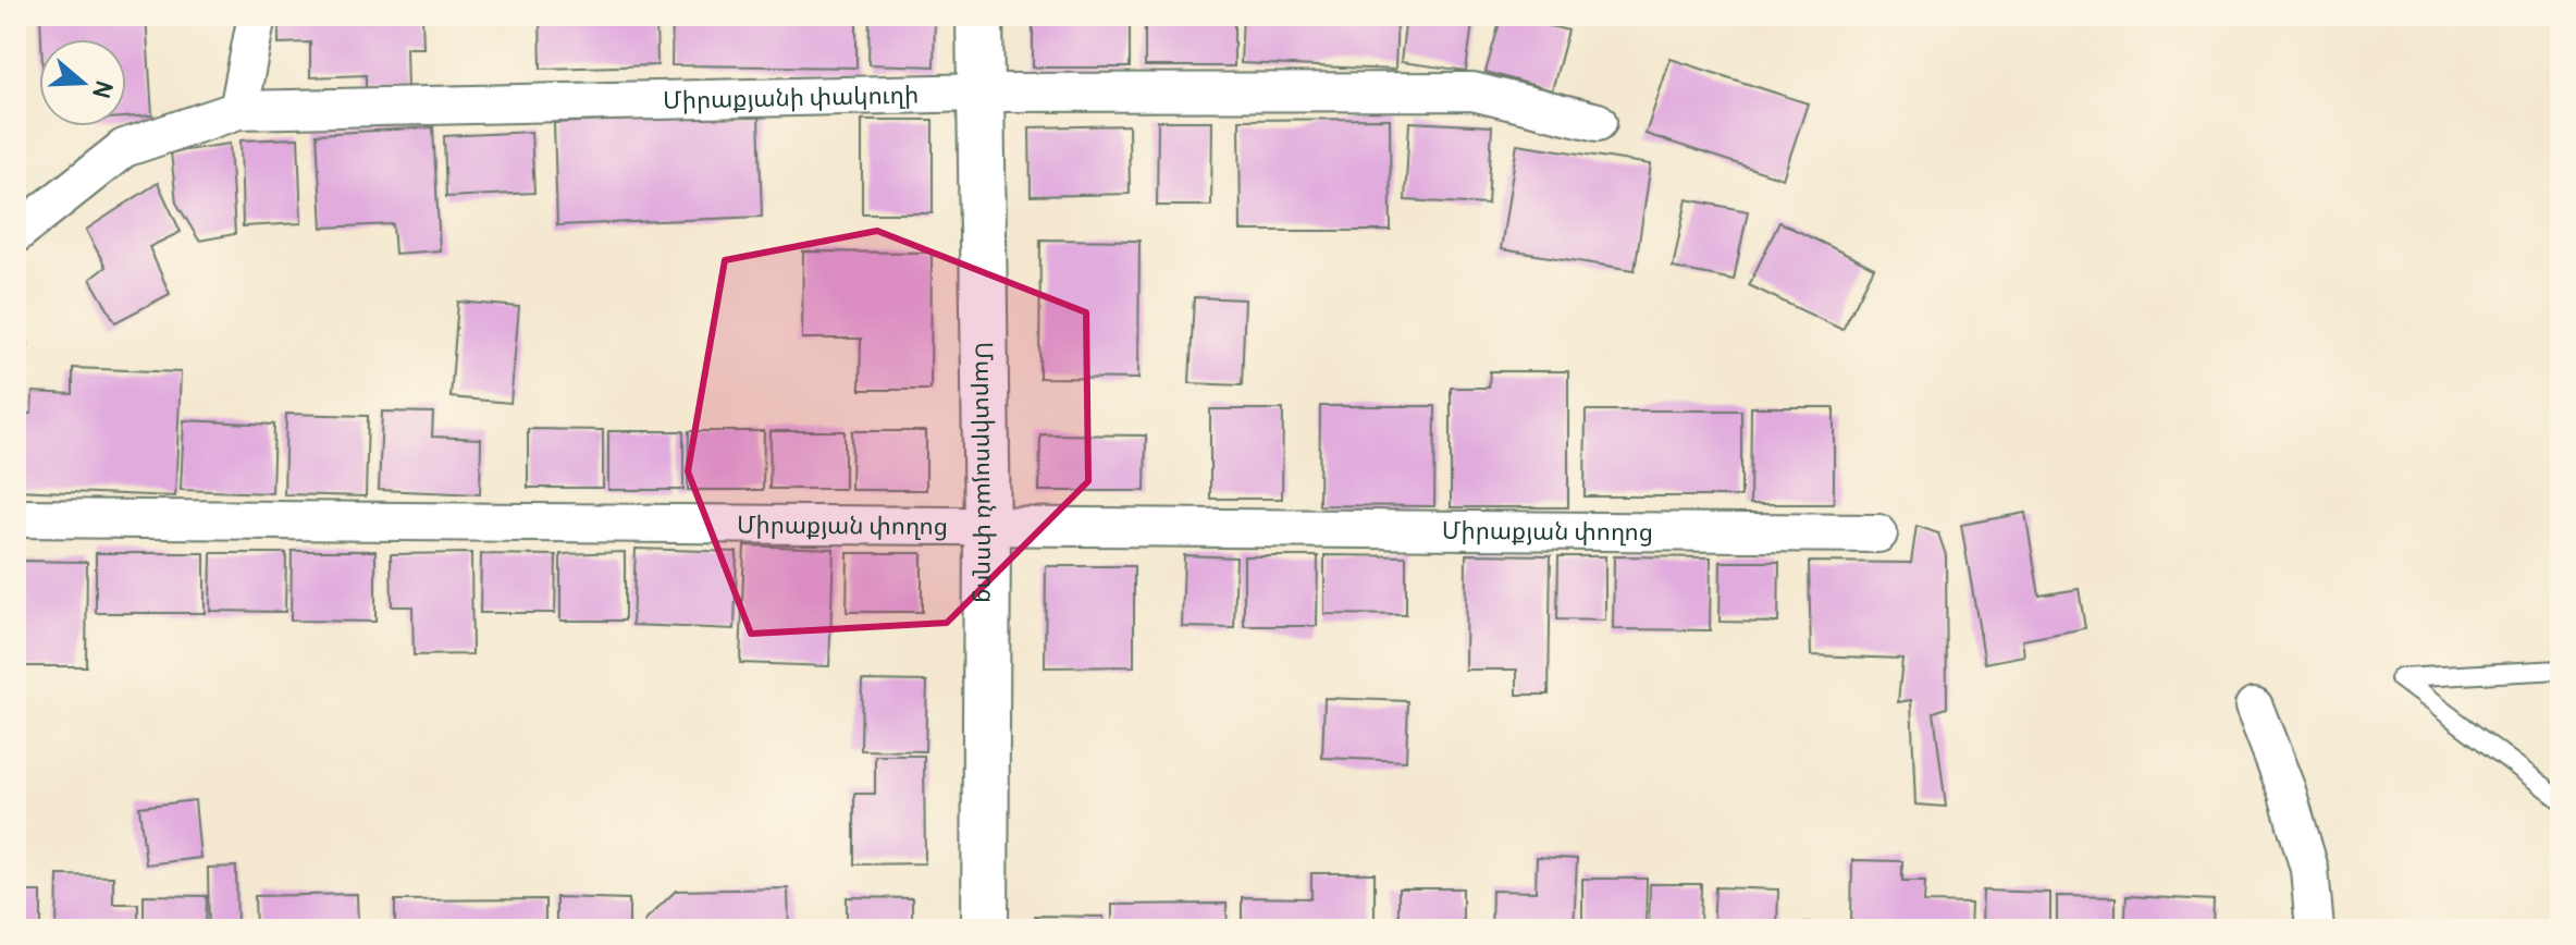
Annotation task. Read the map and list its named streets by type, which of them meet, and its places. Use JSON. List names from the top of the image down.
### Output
{
  "streets": {
    "street": ["Միրաքյանի փակուղի", "Մարտիրոսյան փողոց", "Միրաքյան փողոց"]
  },
  "crossings": [
    ["Միրաքյանի փակուղի", "Մարտիրոսյան փողոց"],
    ["Մարտիրոսյան փողոց", "Միրաքյան փողոց"]
  ],
  "north": "right"
}
